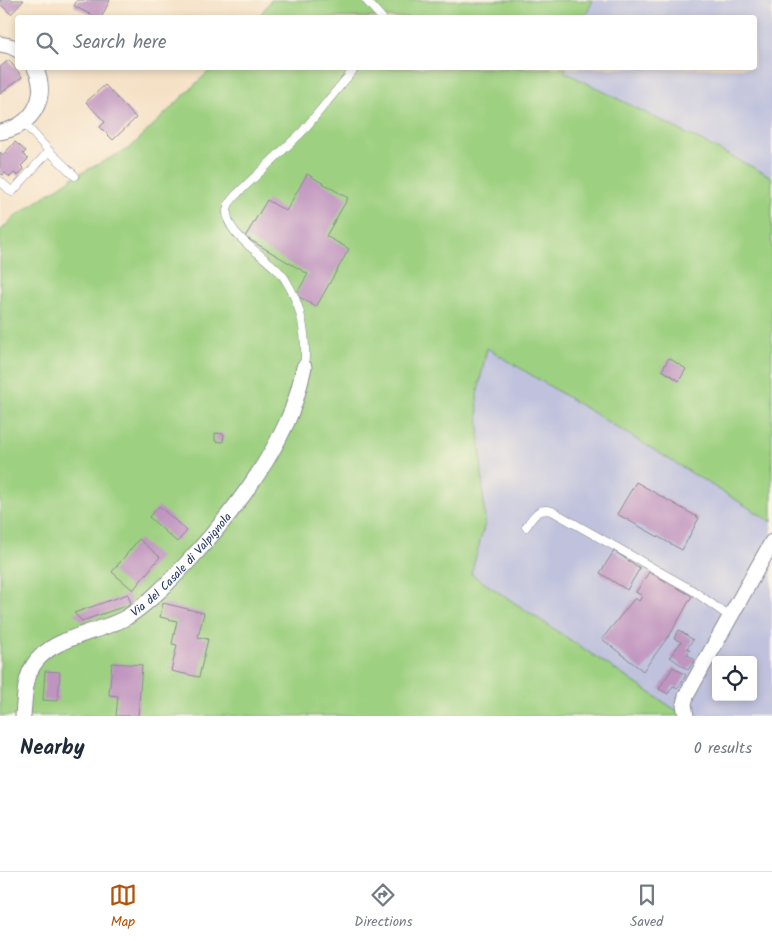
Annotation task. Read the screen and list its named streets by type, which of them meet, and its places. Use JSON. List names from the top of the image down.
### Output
{
  "streets": {
    "street": ["Via del Casale di Valpignola"]
  },
  "page": {
    "search": "Search here",
    "heading": ["Nearby", "0 results"],
    "nav": ["Map", "Directions", "Saved"]
  }
}
